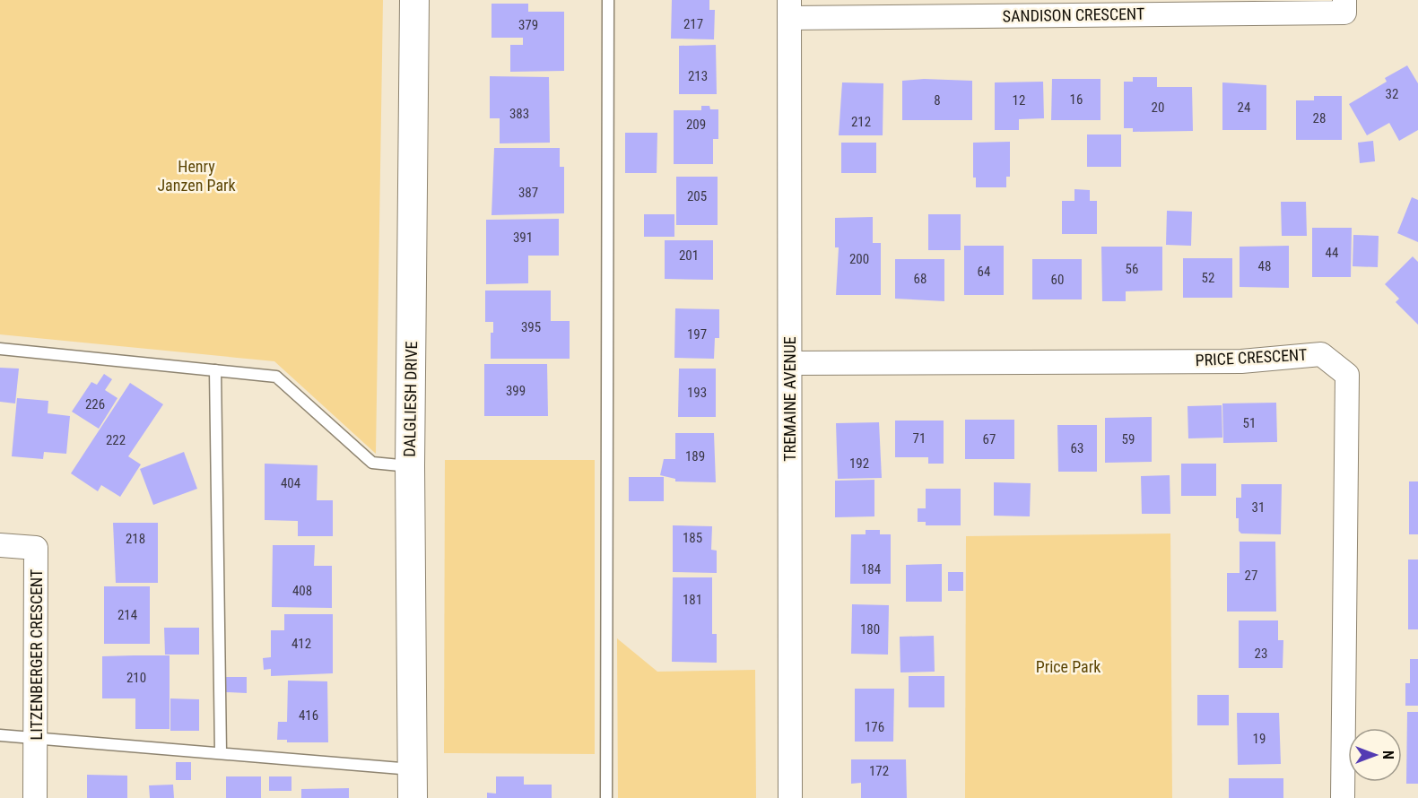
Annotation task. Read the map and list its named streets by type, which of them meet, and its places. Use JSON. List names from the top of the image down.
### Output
{
  "streets": {
    "street": [
      "SANDISON CRESCENT",
      "PRICE CRESCENT",
      "DALGLIESH DRIVE",
      "TREMAINE AVENUE",
      "LITZENBERGER CRESCENT"
    ]
  },
  "crossings": [
    ["SANDISON CRESCENT", "TREMAINE AVENUE"],
    ["PRICE CRESCENT", "TREMAINE AVENUE"]
  ],
  "parks": ["Henry Janzen Park", "Price Park"],
  "house_numbers": [
    "217",
    "379",
    "213",
    "32",
    "16",
    "8",
    "12",
    "20",
    "24",
    "383",
    "28",
    "212",
    "209",
    "387",
    "205",
    "391",
    "44",
    "201",
    "200",
    "48",
    "56",
    "64",
    "52",
    "68",
    "60",
    "395",
    "197",
    "399",
    "193",
    "226",
    "51",
    "71",
    "67",
    "59",
    "222",
    "63",
    "189",
    "192",
    "404",
    "31",
    "185",
    "218",
    "184",
    "27",
    "408",
    "181",
    "214",
    "180",
    "412",
    "23",
    "210",
    "416",
    "176",
    "19",
    "172"
  ],
  "north": "right"
}
